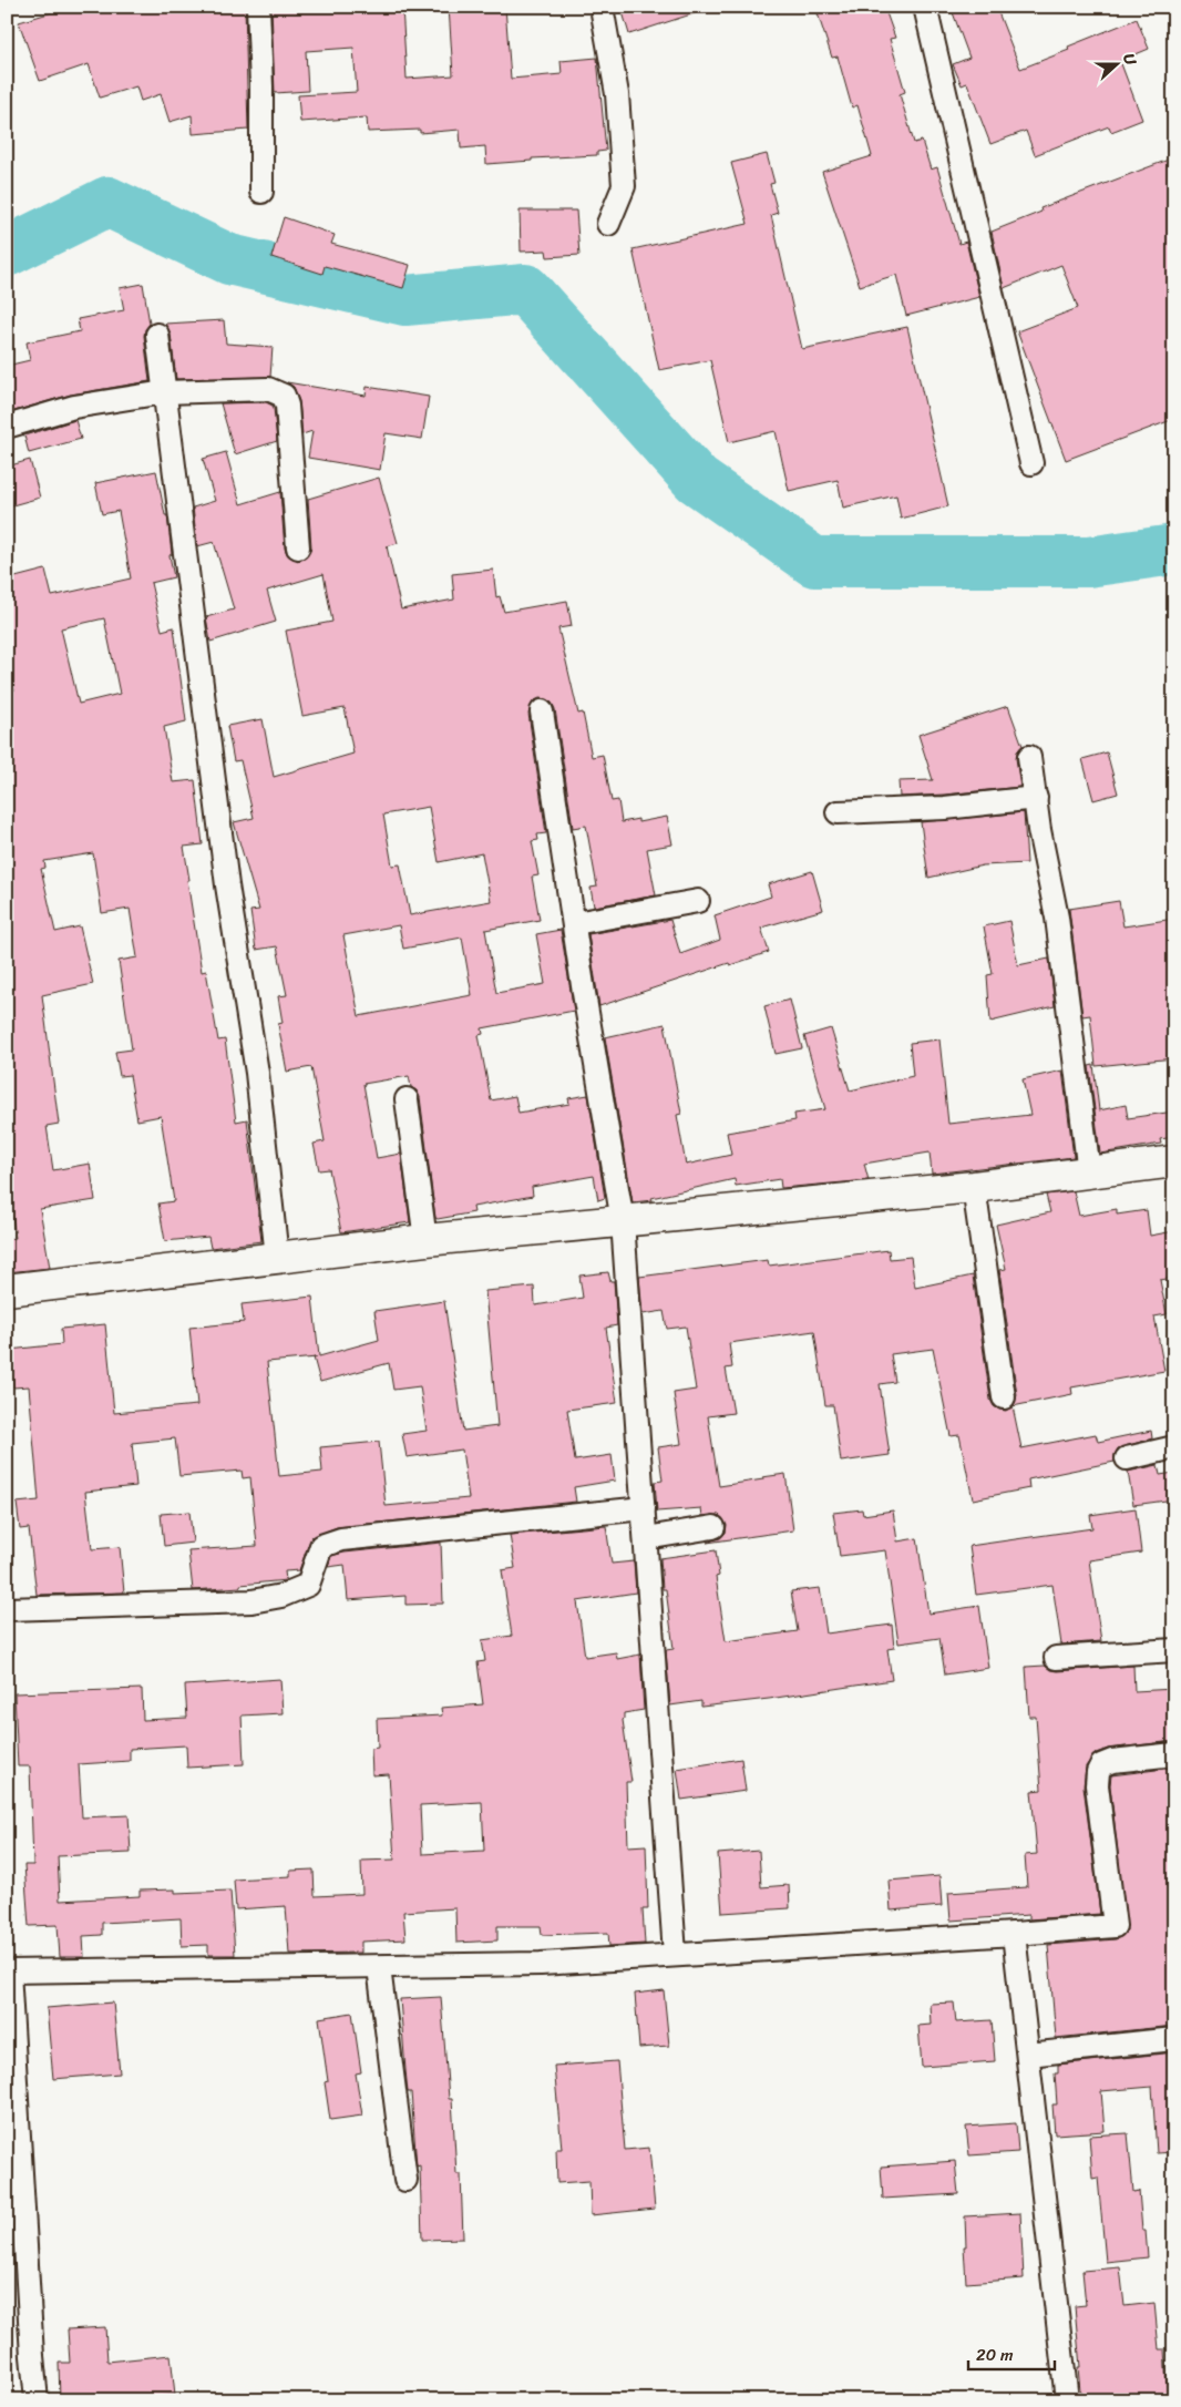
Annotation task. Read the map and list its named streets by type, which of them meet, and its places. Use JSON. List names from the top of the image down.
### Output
{
  "scale_bar": "20 m",
  "north": "right"
}
